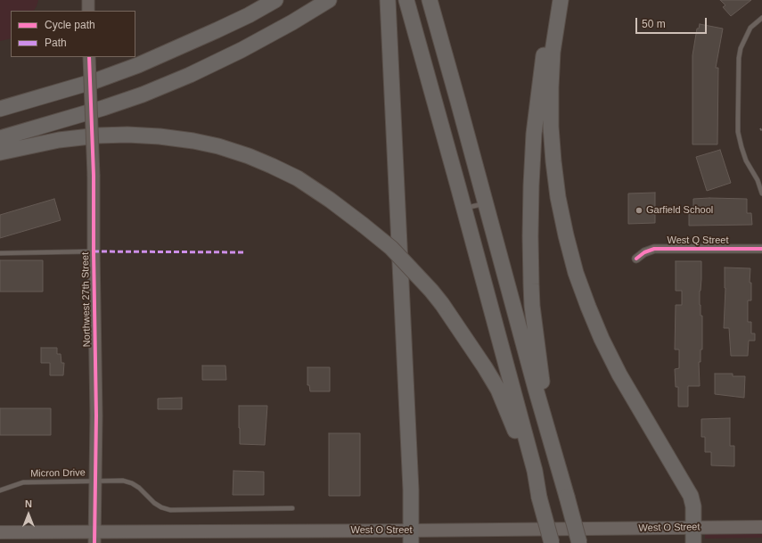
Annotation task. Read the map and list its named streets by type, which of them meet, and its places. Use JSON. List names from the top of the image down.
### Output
{
  "streets": {
    "main road": ["West O Street"],
    "street": ["West Q Street", "Northwest 27th Street"],
    "lane": ["Micron Drive"]
  },
  "crossings": [
    ["Northwest 27th Street", "Micron Drive"],
    ["Northwest 27th Street", "West O Street"]
  ],
  "places": ["Garfield School"],
  "legend": ["Cycle path", "Path"],
  "scale_bar": "50 m",
  "north": "top"
}
